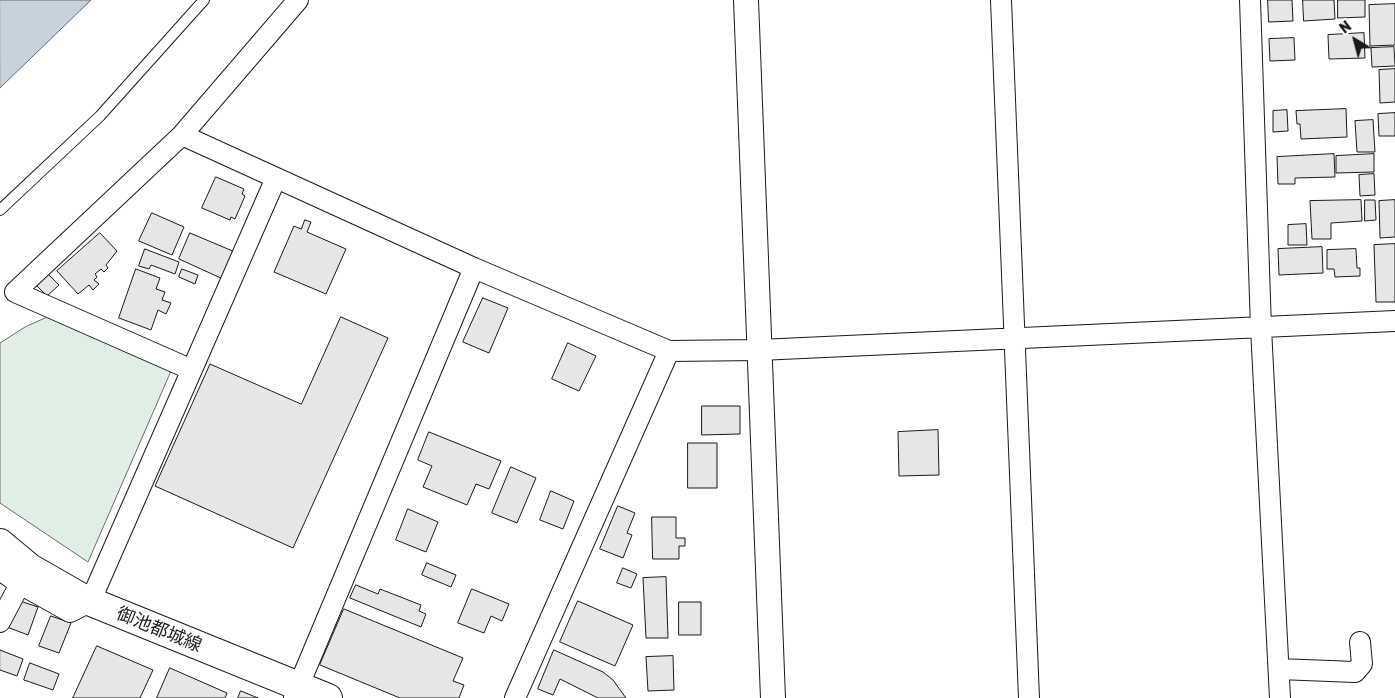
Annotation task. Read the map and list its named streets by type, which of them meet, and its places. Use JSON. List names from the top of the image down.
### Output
{
  "streets": {
    "main road": ["御池都城線"]
  },
  "north": "top left"
}
